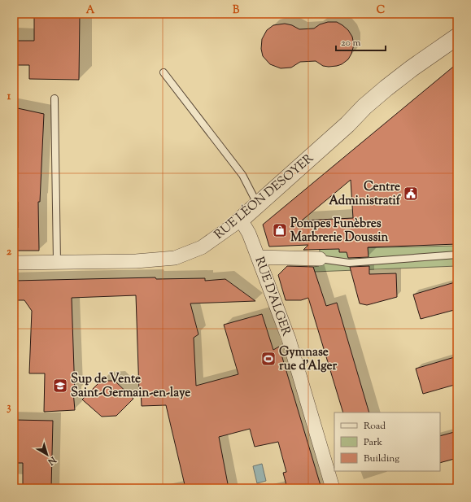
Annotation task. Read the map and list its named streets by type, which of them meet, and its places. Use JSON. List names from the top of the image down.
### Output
{
  "streets": {
    "street": ["RUE LÉON DESOYER", "RUE D'ALGER"]
  },
  "crossings": [
    ["RUE LÉON DESOYER", "RUE D'ALGER"]
  ],
  "places": {
    "public building": ["Centre Administratif"],
    "shop": ["Pompes Funèbres Marbrerie Doussin"],
    "sports": ["Gymnase rue d'Alger"],
    "school or university": ["Sup de Vente Saint-Germain-en-laye"]
  },
  "legend": ["Road", "Park", "Building"],
  "scale_bar": "20 m",
  "north": "bottom right",
  "grid": {
    "columns": ["A", "B", "C"],
    "rows": ["1", "2", "3"]
  }
}
